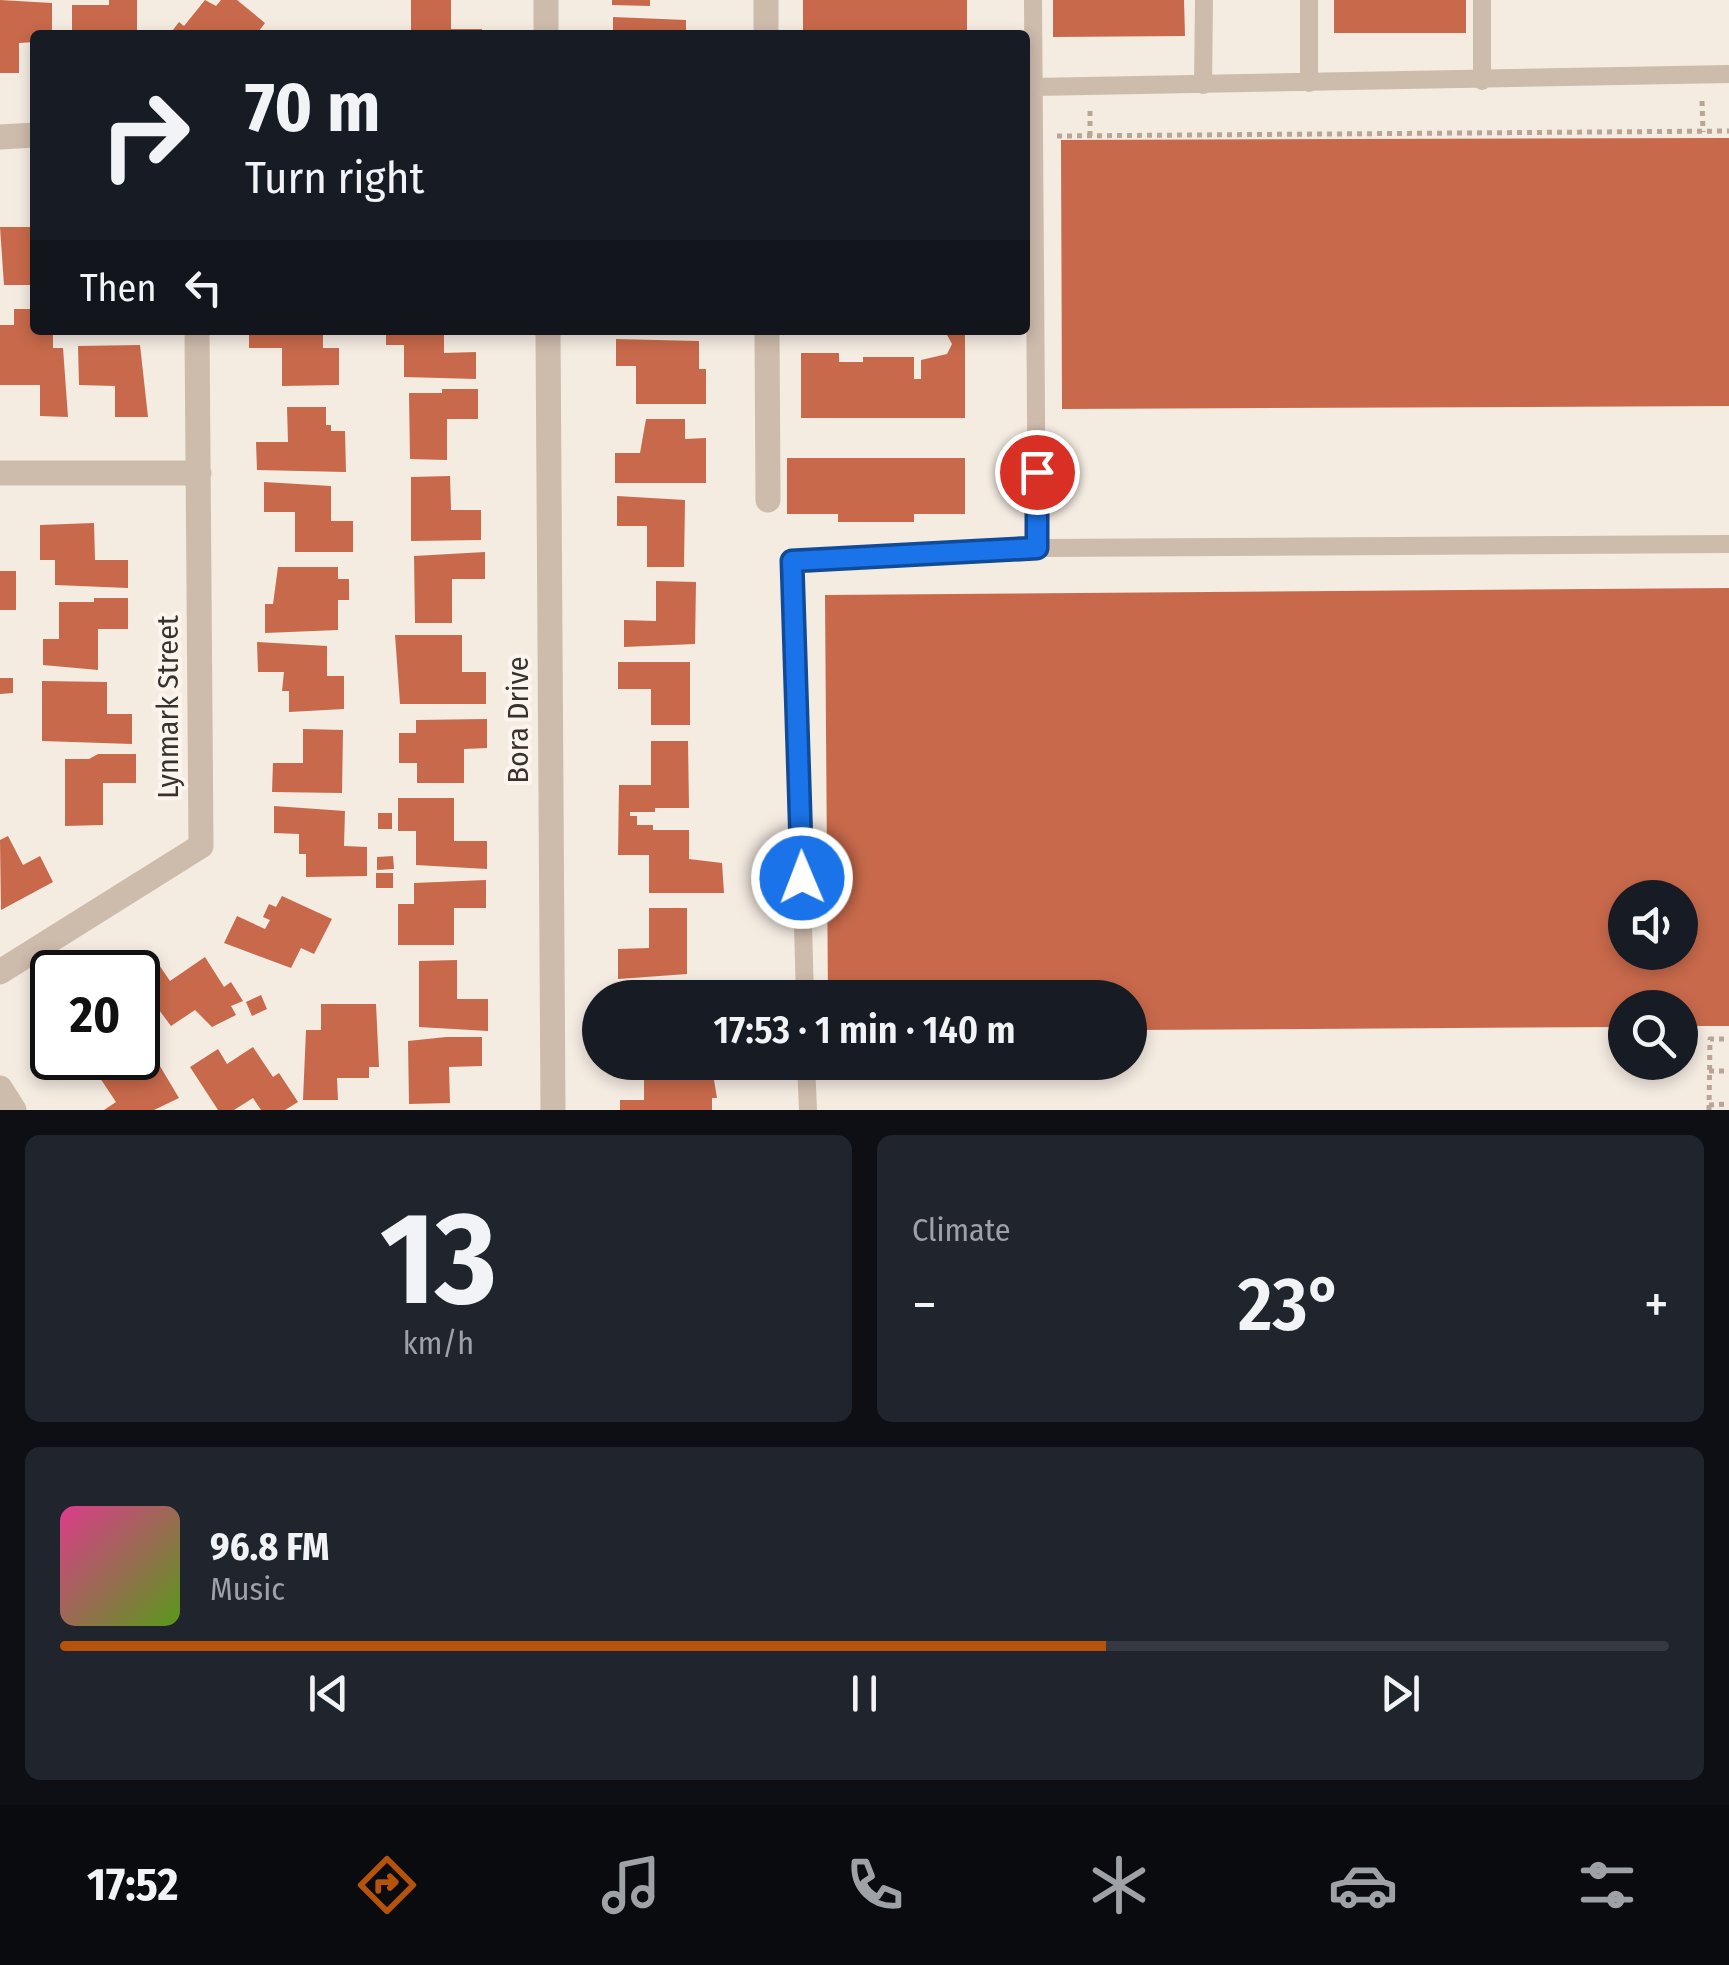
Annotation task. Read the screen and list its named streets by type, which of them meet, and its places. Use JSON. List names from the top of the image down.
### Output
{
  "streets": {
    "street": ["Lynmark Street", "Bora Drive"]
  },
  "page": {
    "turn": ["70 m", "Turn right"],
    "then": "Then",
    "limit": "20",
    "trip": "17:53 · 1 min · 140 m",
    "tile": [
      ["13", "km/h"],
      "Climate"
    ],
    "heat": ["−", "23°", "+"],
    "song": ["96.8 FM", "Music"],
    "tabs": "17:52"
  }
}
